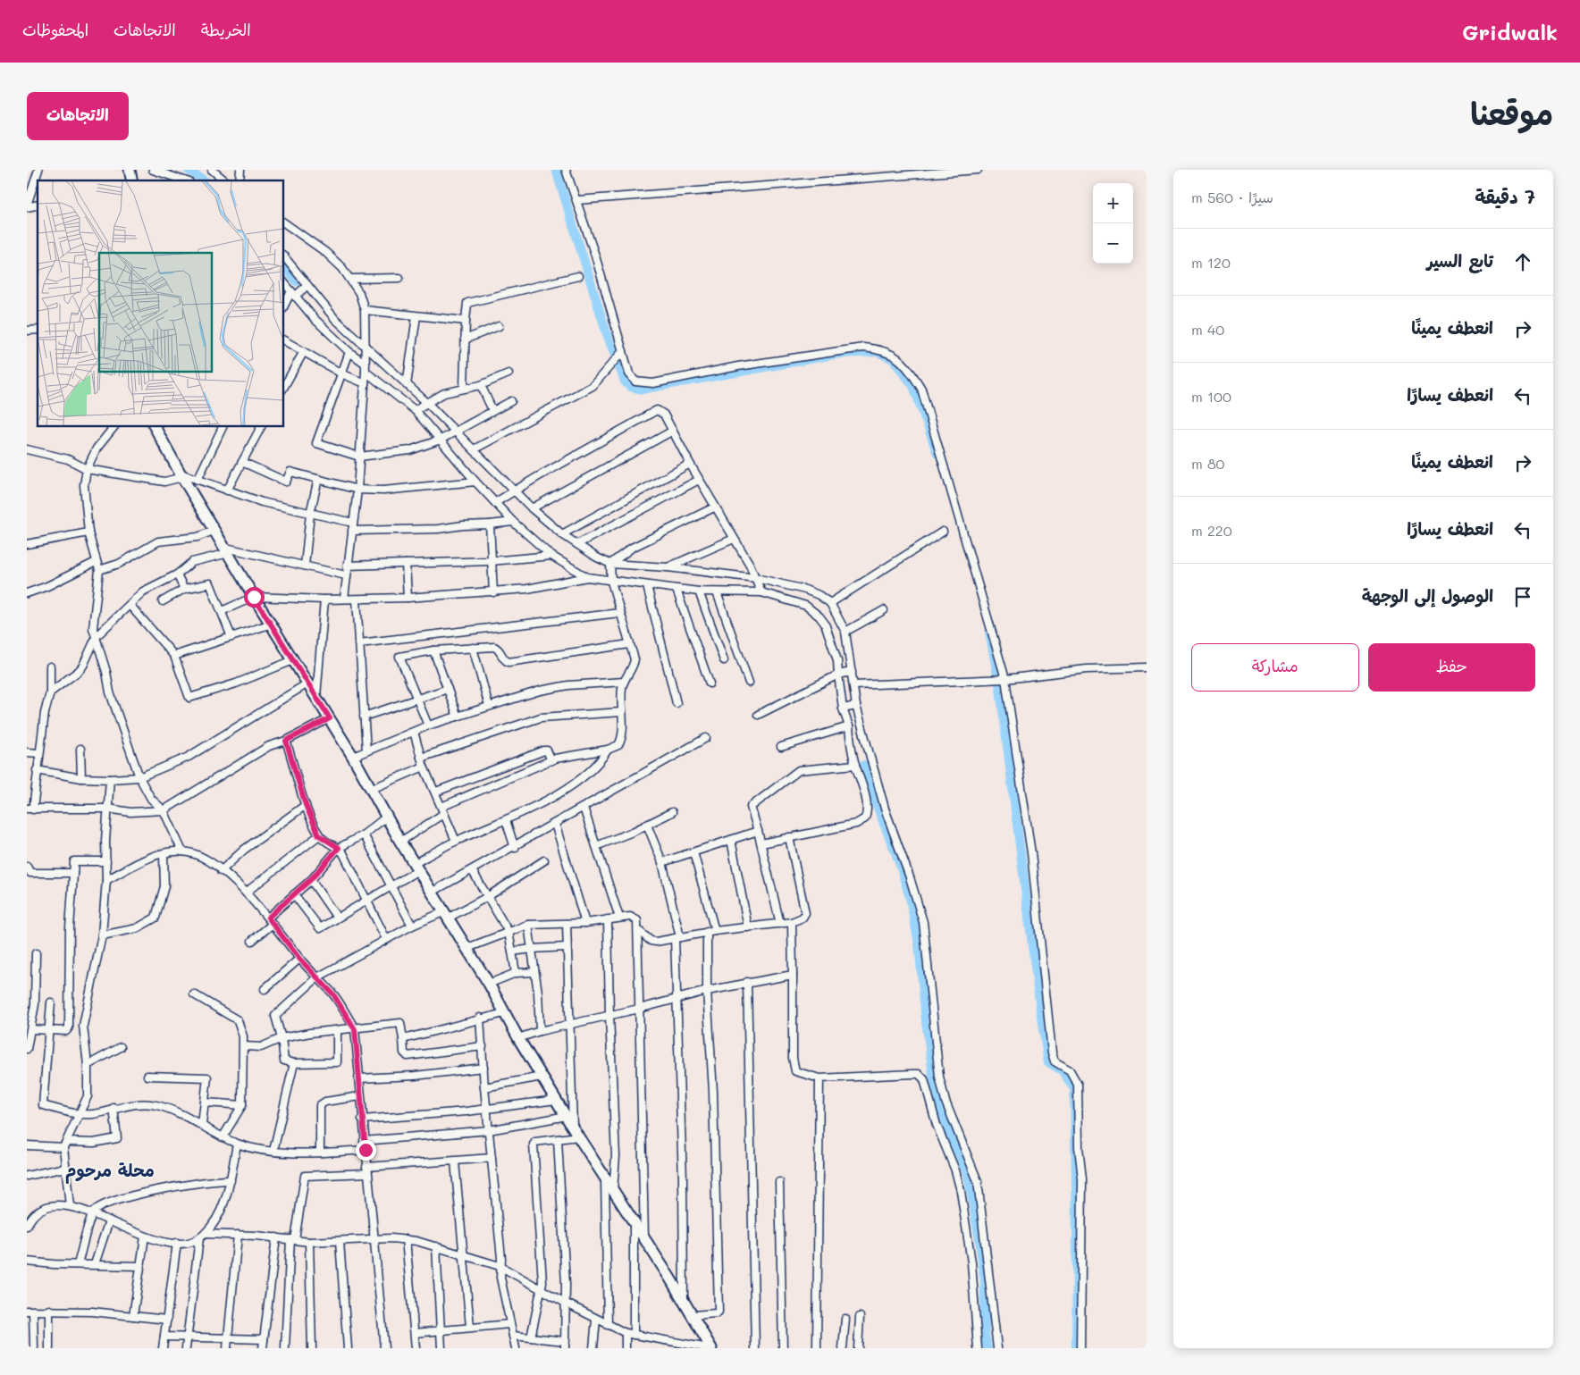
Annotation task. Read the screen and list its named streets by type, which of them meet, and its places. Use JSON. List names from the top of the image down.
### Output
{
  "districts": ["محلة مرحوم"],
  "page": {
    "header": "Gridwalk",
    "nav": ["الخريطة", "الاتجاهات", "المحفوظات"],
    "title": "موقعنا",
    "buttons": [
      "الاتجاهات",
      ["حفظ", "مشاركة"]
    ],
    "heading": ["7 دقيقة", "سيرًا · 560 m"],
    "map_buttons": ["+", "−"],
    "list": [
      ["تابع السير", "120 m"],
      ["انعطف يمينًا", "40 m"],
      ["انعطف يسارًا", "100 m"],
      ["انعطف يمينًا", "80 m"],
      ["انعطف يسارًا", "220 m"],
      "الوصول إلى الوجهة"
    ]
  }
}
